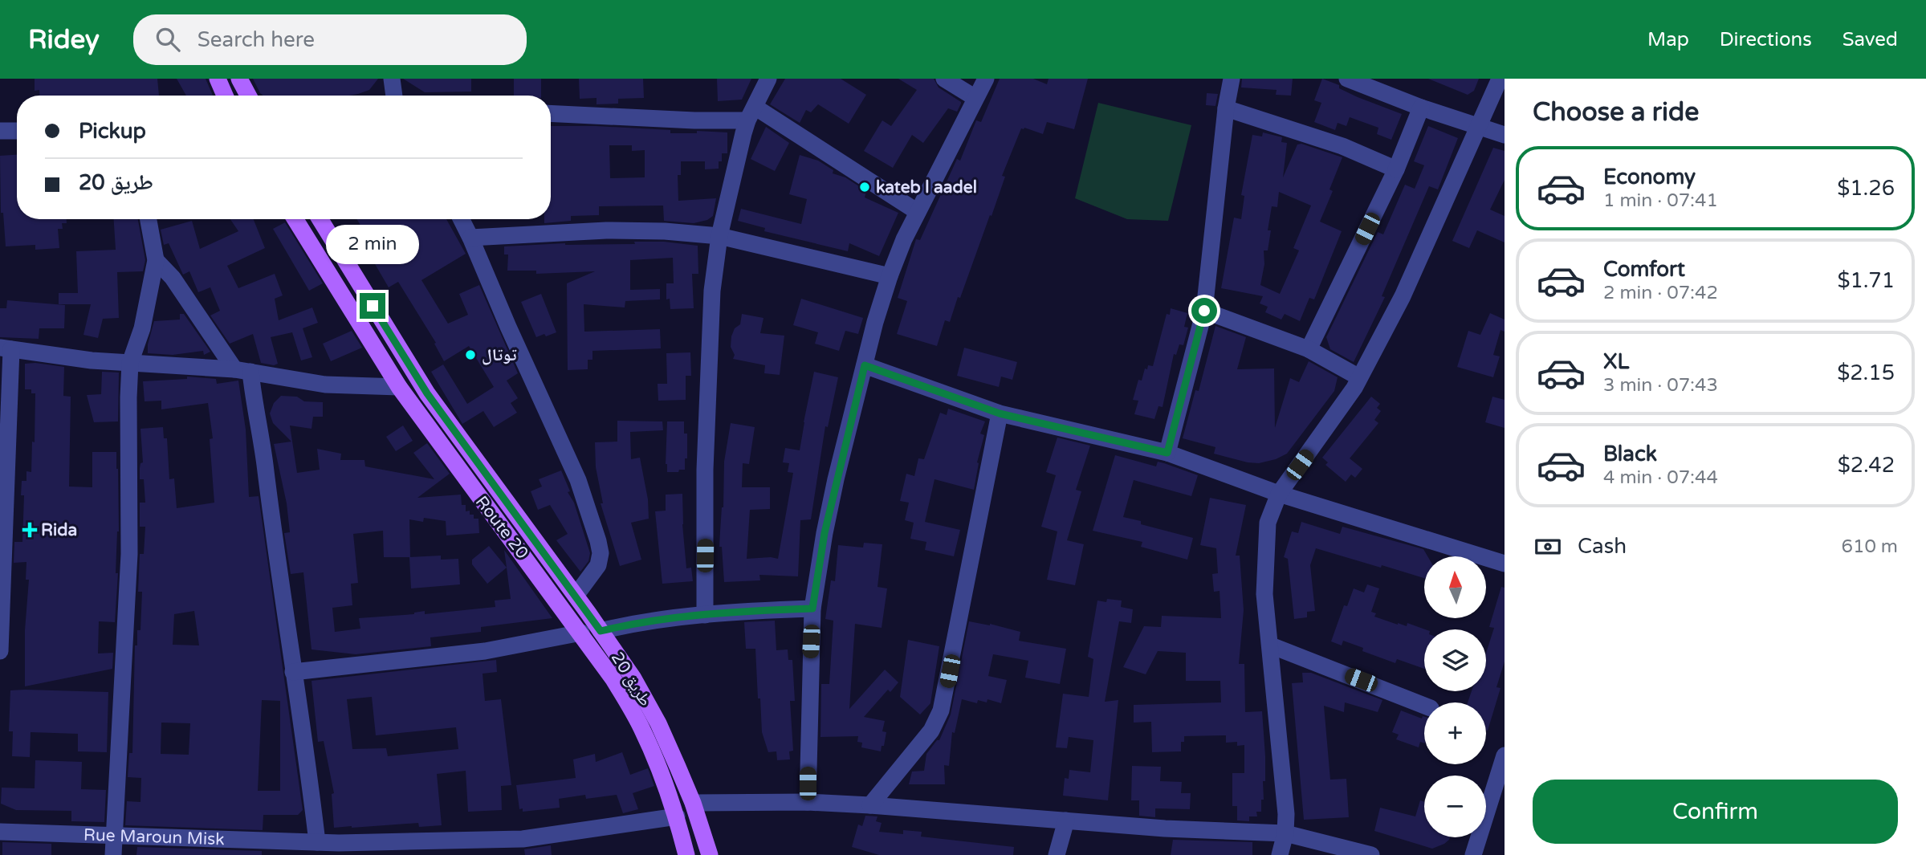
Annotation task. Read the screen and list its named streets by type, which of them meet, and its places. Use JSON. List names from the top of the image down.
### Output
{
  "streets": {
    "main road": ["Route 20", "طريق 20"],
    "street": ["Rue Maroun Misk"]
  },
  "crossings": [
    ["Route 20", "Rue Maroun Misk"]
  ],
  "places": {
    "other": ["kateb l aadel", "توتال"],
    "health": ["Rida"]
  },
  "north": "top",
  "page": {
    "header": "Ridey",
    "search": "Search here",
    "nav": ["Map", "Directions", "Saved"],
    "heading": "Choose a ride",
    "banner": ["Pickup", "طريق 20"],
    "list": [
      {
        "name": "Economy",
        "note": "1 min · 07:41",
        "value": "$1.26"
      },
      {
        "name": "Comfort",
        "note": "2 min · 07:42",
        "value": "$1.71"
      },
      {
        "name": "XL",
        "note": "3 min · 07:43",
        "value": "$2.15"
      },
      {
        "name": "Black",
        "note": "4 min · 07:44",
        "value": "$2.42"
      }
    ],
    "bubble": "2 min",
    "pay": ["Cash", "610 m"],
    "map_buttons": ["+", "−"],
    "buttons": "Confirm"
  }
}
